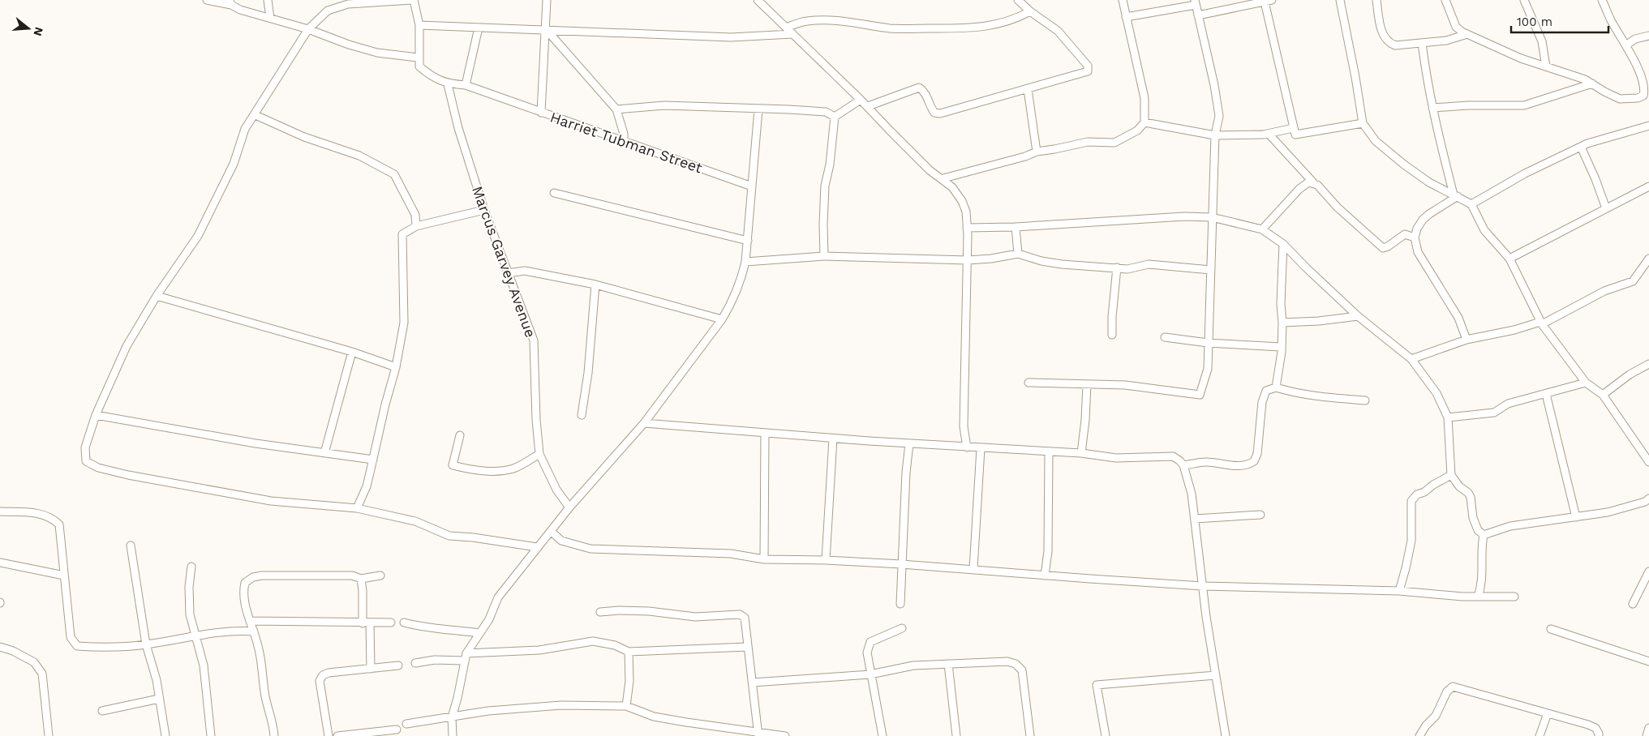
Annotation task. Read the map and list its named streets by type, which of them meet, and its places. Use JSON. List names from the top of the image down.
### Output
{
  "streets": {
    "street": ["Harriet Tubman Street", "Marcus Garvey Avenue"]
  },
  "crossings": [
    ["Harriet Tubman Street", "Marcus Garvey Avenue"]
  ],
  "scale_bar": "100 m",
  "north": "right"
}
